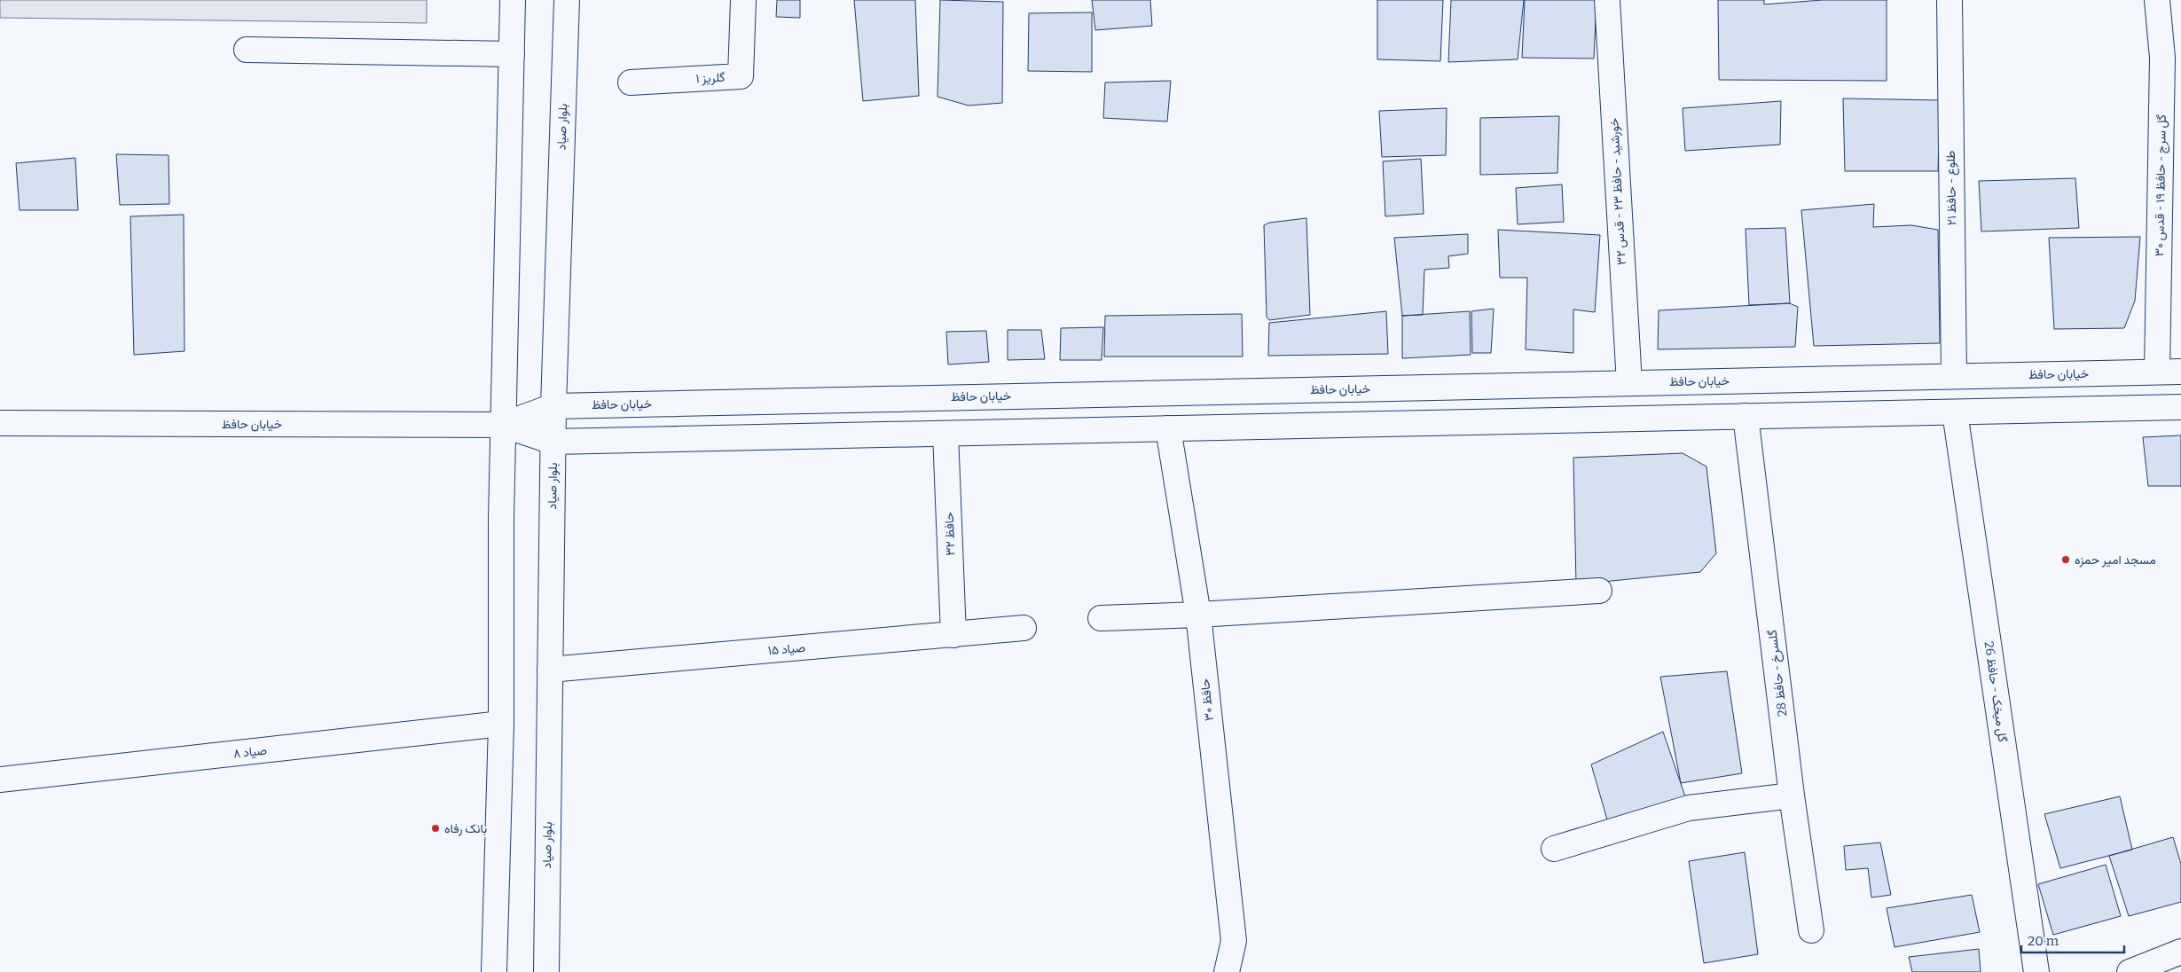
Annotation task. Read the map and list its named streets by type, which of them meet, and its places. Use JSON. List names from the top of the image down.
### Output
{
  "streets": {
    "main road": [
      "گلریز ۱",
      "بلوار صیاد",
      "گل سرج - حافظ ۱۹ - قدس ۳۰",
      "طلوع - حافظ ۲۱",
      "خورشید - حافظ ۲۳ - قدس ۳۲",
      "خیابان حافظ",
      "حافظ ۳۲",
      "صیاد ۱۵",
      "گلسرخ - حافظ 28",
      "گل میخک - حافظ 26",
      "حافظ ۳۰",
      "صیاد ۸"
    ]
  },
  "crossings": [
    ["بلوار صیاد", "خیابان حافظ"],
    ["بلوار صیاد", "صیاد ۱۵"],
    ["گل سرج - حافظ ۱۹ - قدس ۳۰", "خیابان حافظ"],
    ["طلوع - حافظ ۲۱", "خیابان حافظ"],
    ["خورشید - حافظ ۲۳ - قدس ۳۲", "خیابان حافظ"],
    ["خیابان حافظ", "حافظ ۳۲"],
    ["خیابان حافظ", "گلسرخ - حافظ 28"],
    ["خیابان حافظ", "گل میخک - حافظ 26"],
    ["خیابان حافظ", "حافظ ۳۰"],
    ["حافظ ۳۲", "صیاد ۱۵"]
  ],
  "places": ["مسجد امیر حمزه", "بانک رفاه"],
  "scale_bar": "20 m"
}
